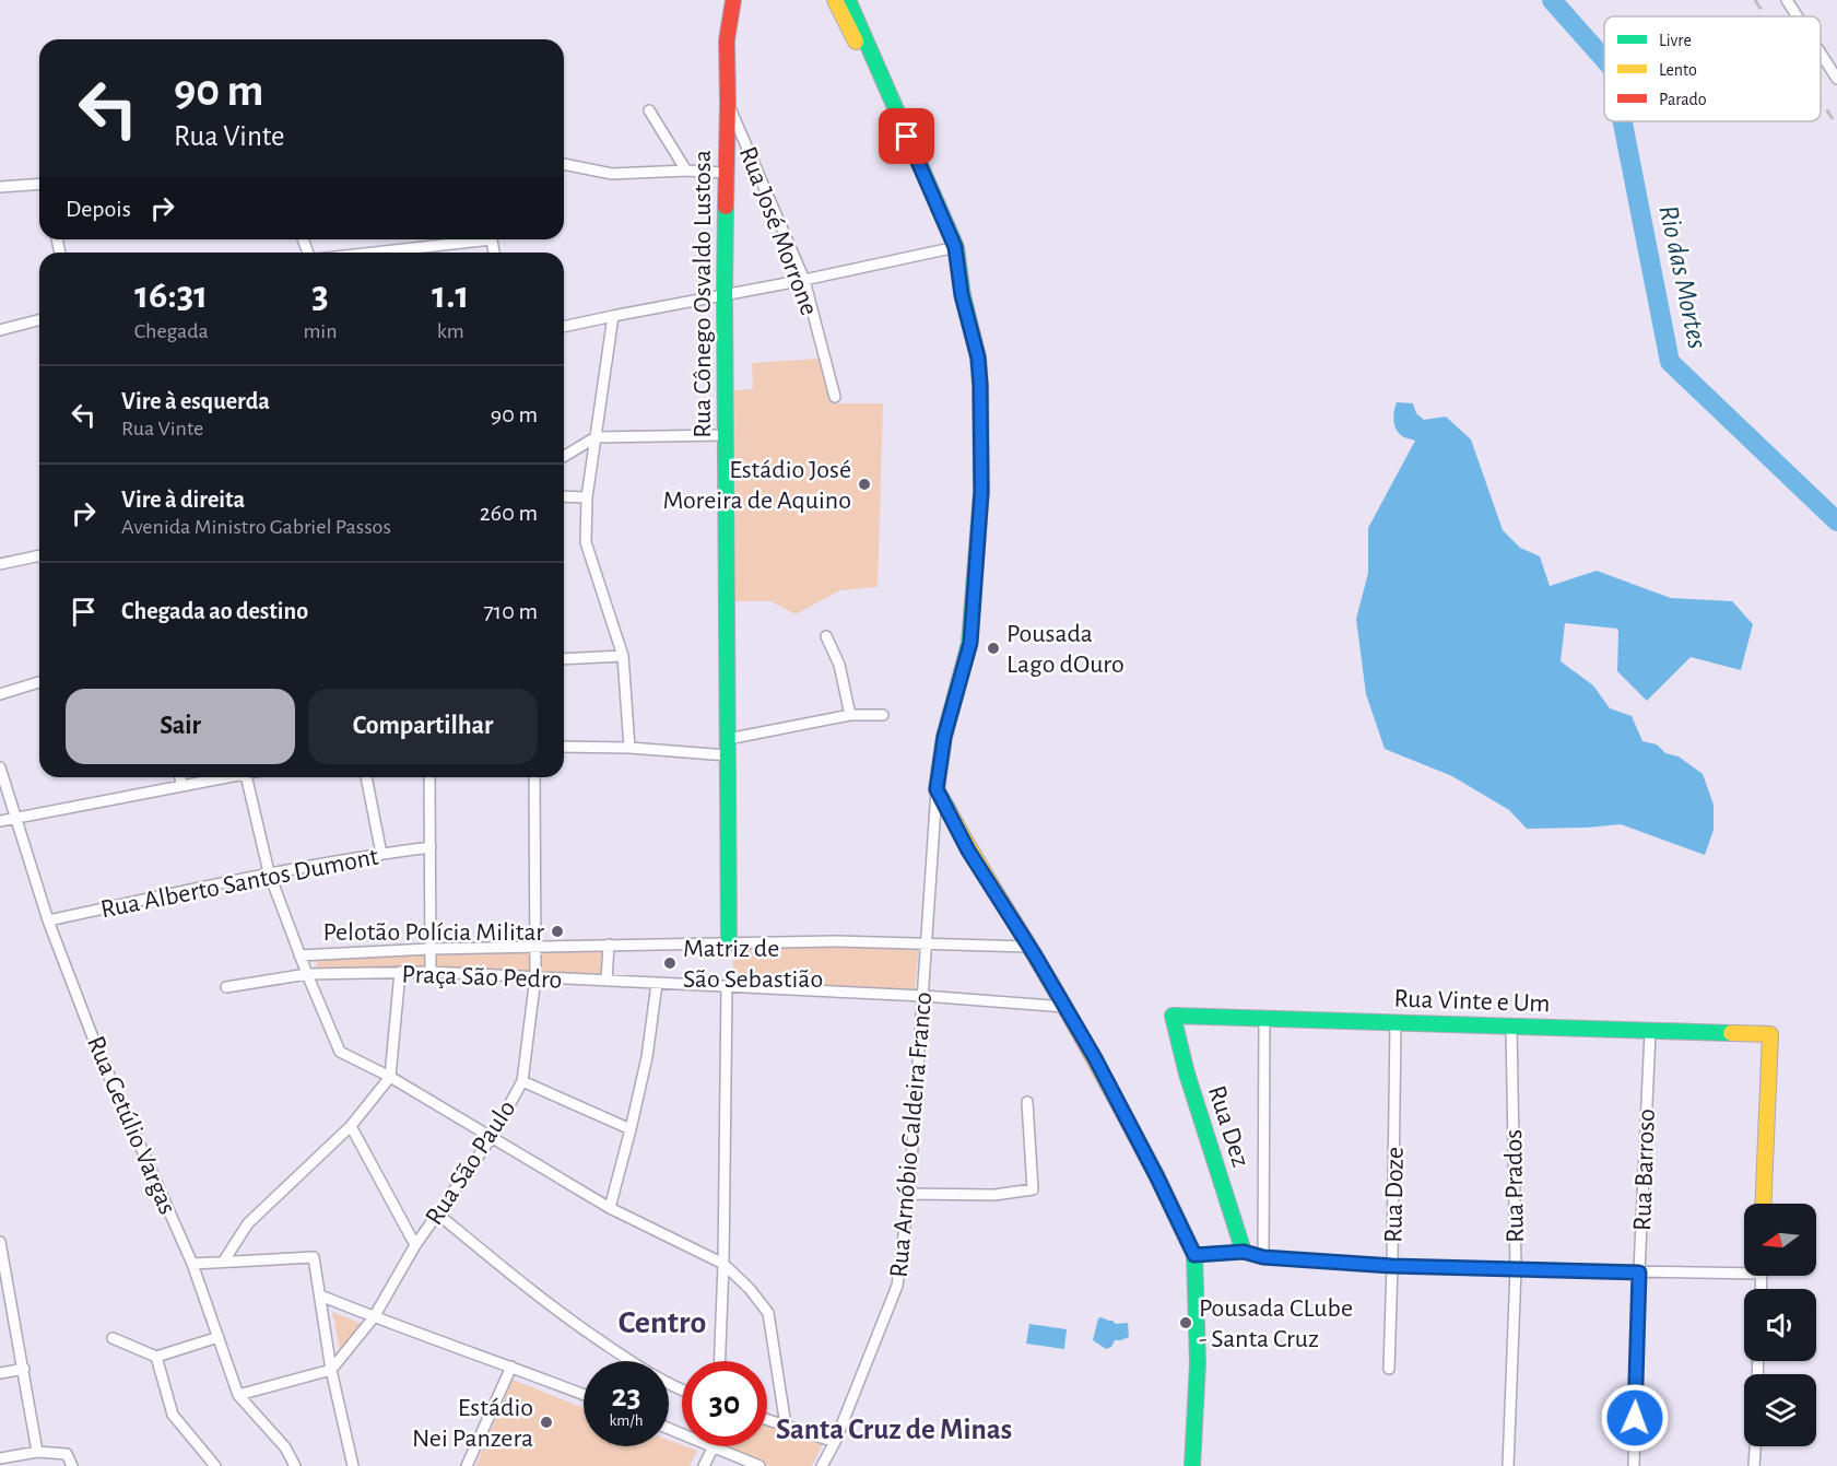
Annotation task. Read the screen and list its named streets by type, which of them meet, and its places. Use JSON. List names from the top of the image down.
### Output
{
  "streets": {
    "street": [
      "Rua José Morrone",
      "Rua Cônego Osvaldo Lustosa",
      "Rua Alberto Santos Dumont",
      "Praça São Pedro",
      "Rua Vinte e Um",
      "Rua Getúlio Vargas",
      "Rua Dez",
      "Rua Arnóbio Caldeira Franco",
      "Rua São Paulo",
      "Rua Barroso",
      "Rua Prados",
      "Rua Doze"
    ]
  },
  "crossings": [
    ["Rua José Morrone", "Rua Cônego Osvaldo Lustosa"],
    ["Rua Alberto Santos Dumont", "Rua Getúlio Vargas"],
    ["Praça São Pedro", "Rua Arnóbio Caldeira Franco"],
    ["Praça São Pedro", "Rua São Paulo"],
    ["Rua Vinte e Um", "Rua Dez"],
    ["Rua Vinte e Um", "Rua Barroso"],
    ["Rua Vinte e Um", "Rua Prados"],
    ["Rua Vinte e Um", "Rua Doze"]
  ],
  "districts": ["Centro", "Santa Cruz de Minas"],
  "water": ["Rio das Mortes"],
  "places": [
    "Estádio José Moreira de Aquino",
    "Pousada Lago dOuro",
    "Pelotão Polícia Militar",
    "Matriz de São Sebastião",
    "Pousada CLube - Santa Cruz",
    "Estádio Nei Panzera"
  ],
  "legend": ["Livre", "Lento", "Parado"],
  "north": "left",
  "page": {
    "turn": ["90 m", "Rua Vinte"],
    "then": "Depois",
    "eta": [
      "16:31",
      "Chegada",
      "3",
      "min",
      "1.1",
      "km"
    ],
    "list": [
      {
        "name": "Vire à esquerda",
        "note": "Rua Vinte",
        "value": "90 m"
      },
      {
        "name": "Vire à direita",
        "note": "Avenida Ministro Gabriel Passos",
        "value": "260 m"
      },
      {
        "name": "Chegada ao destino",
        "value": "710 m"
      }
    ],
    "buttons": ["Sair", "Compartilhar"],
    "speed": "23 km/h",
    "limit": "30"
  }
}
